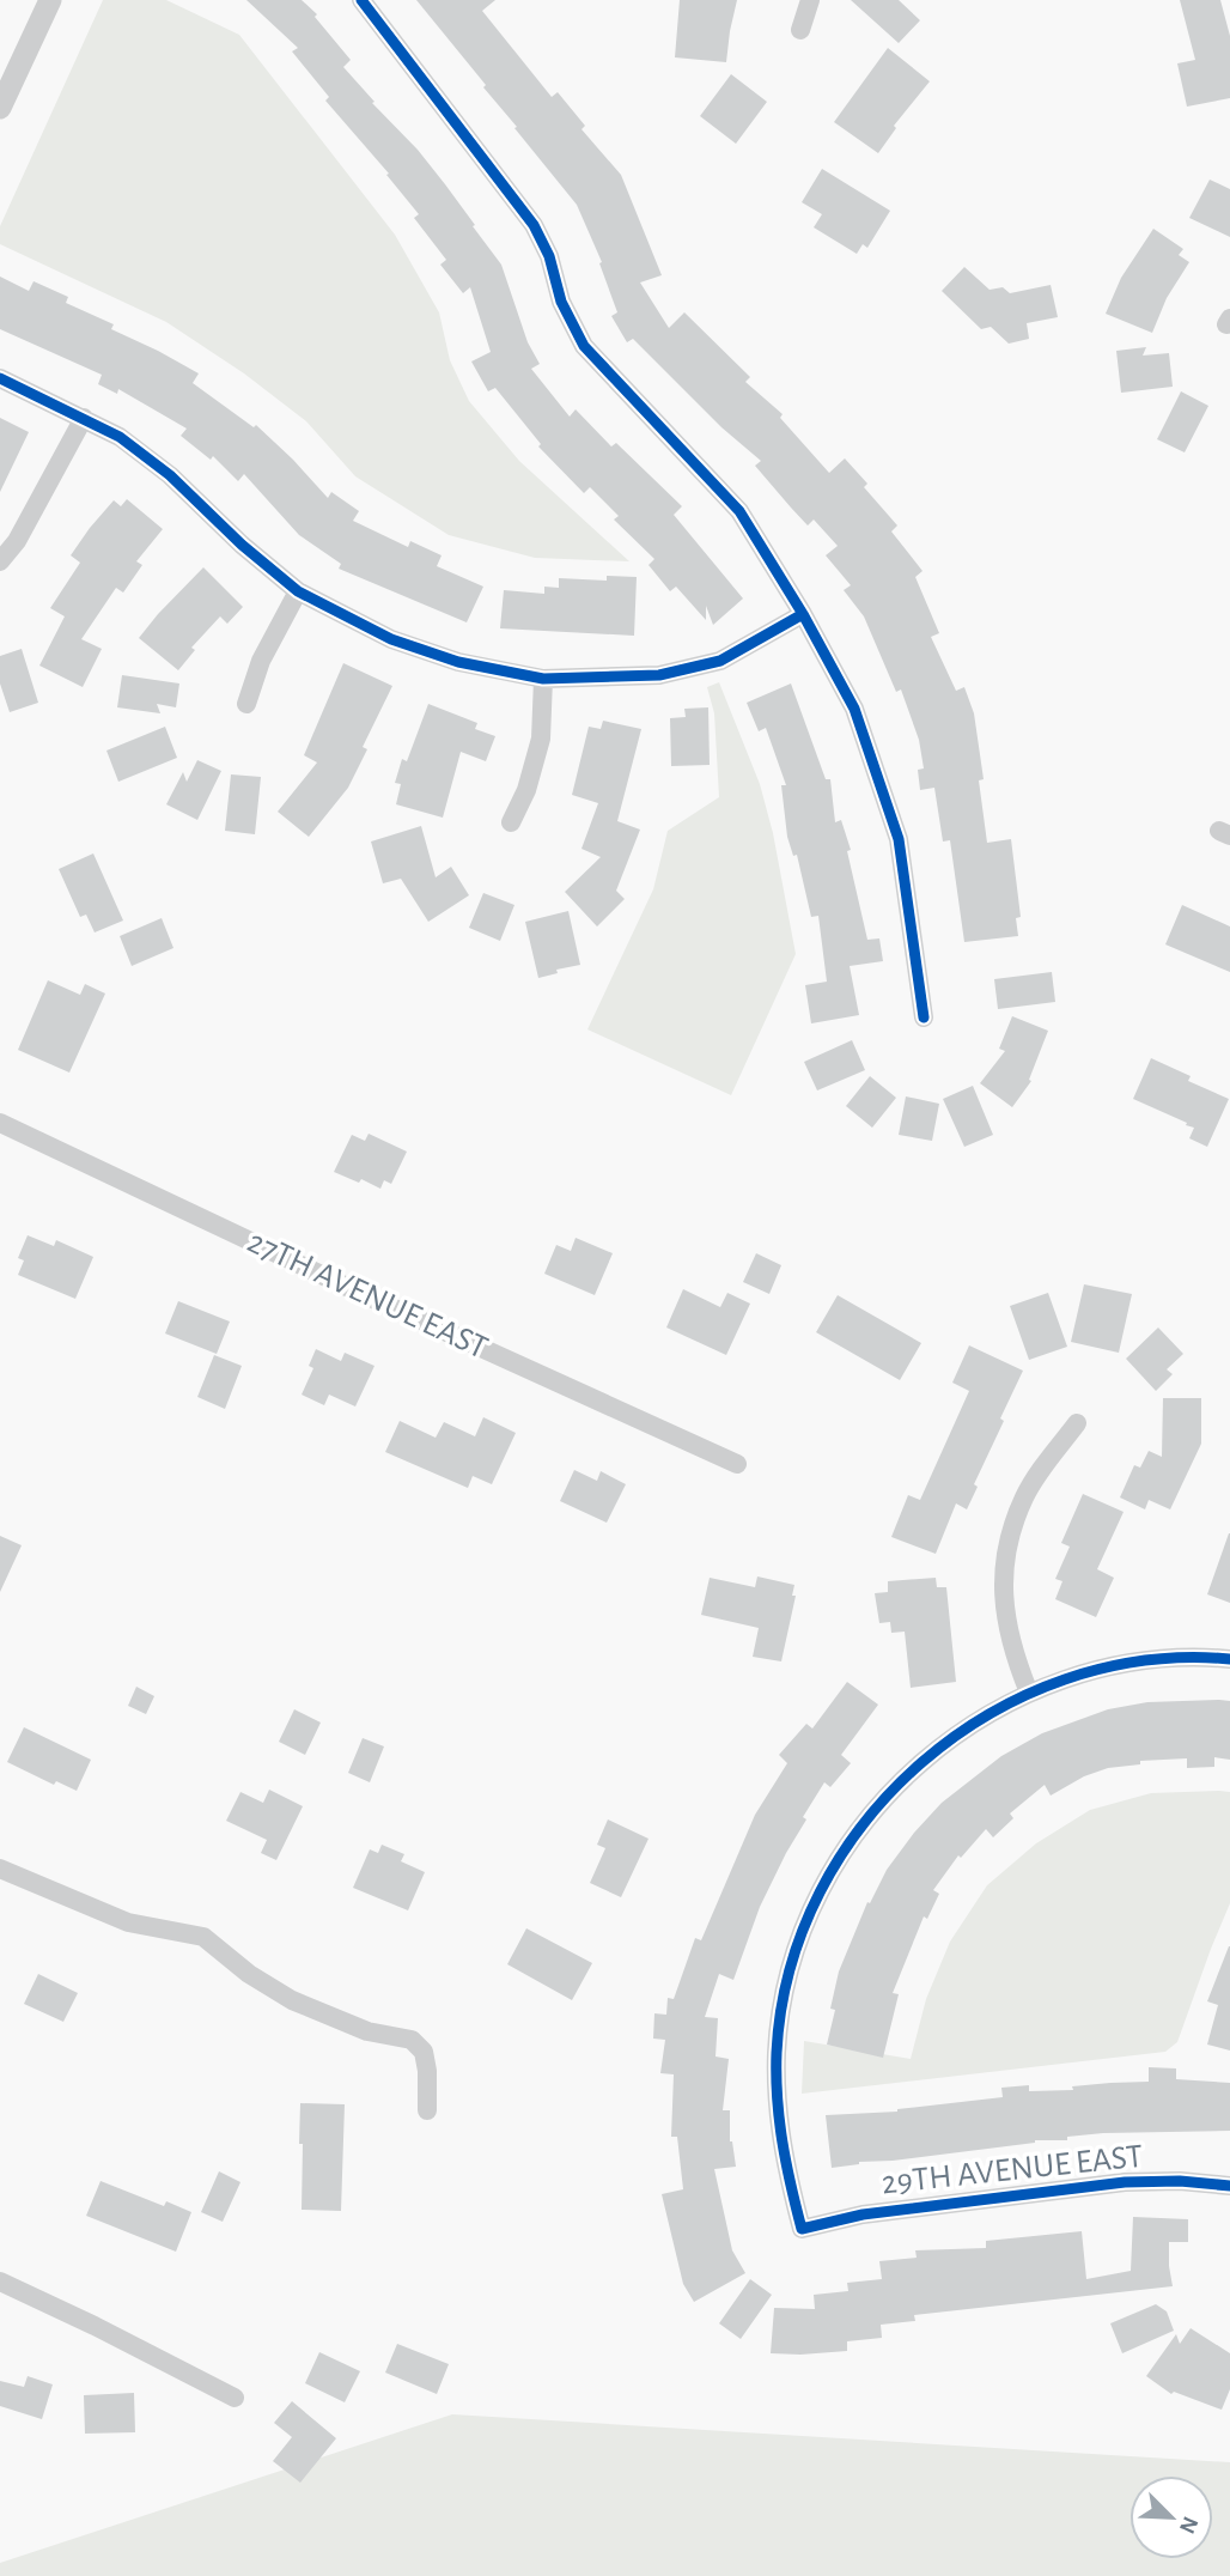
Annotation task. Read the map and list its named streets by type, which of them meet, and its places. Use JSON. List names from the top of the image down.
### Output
{
  "streets": {
    "street": ["27TH AVENUE EAST", "29TH AVENUE EAST"]
  },
  "north": "bottom right"
}
